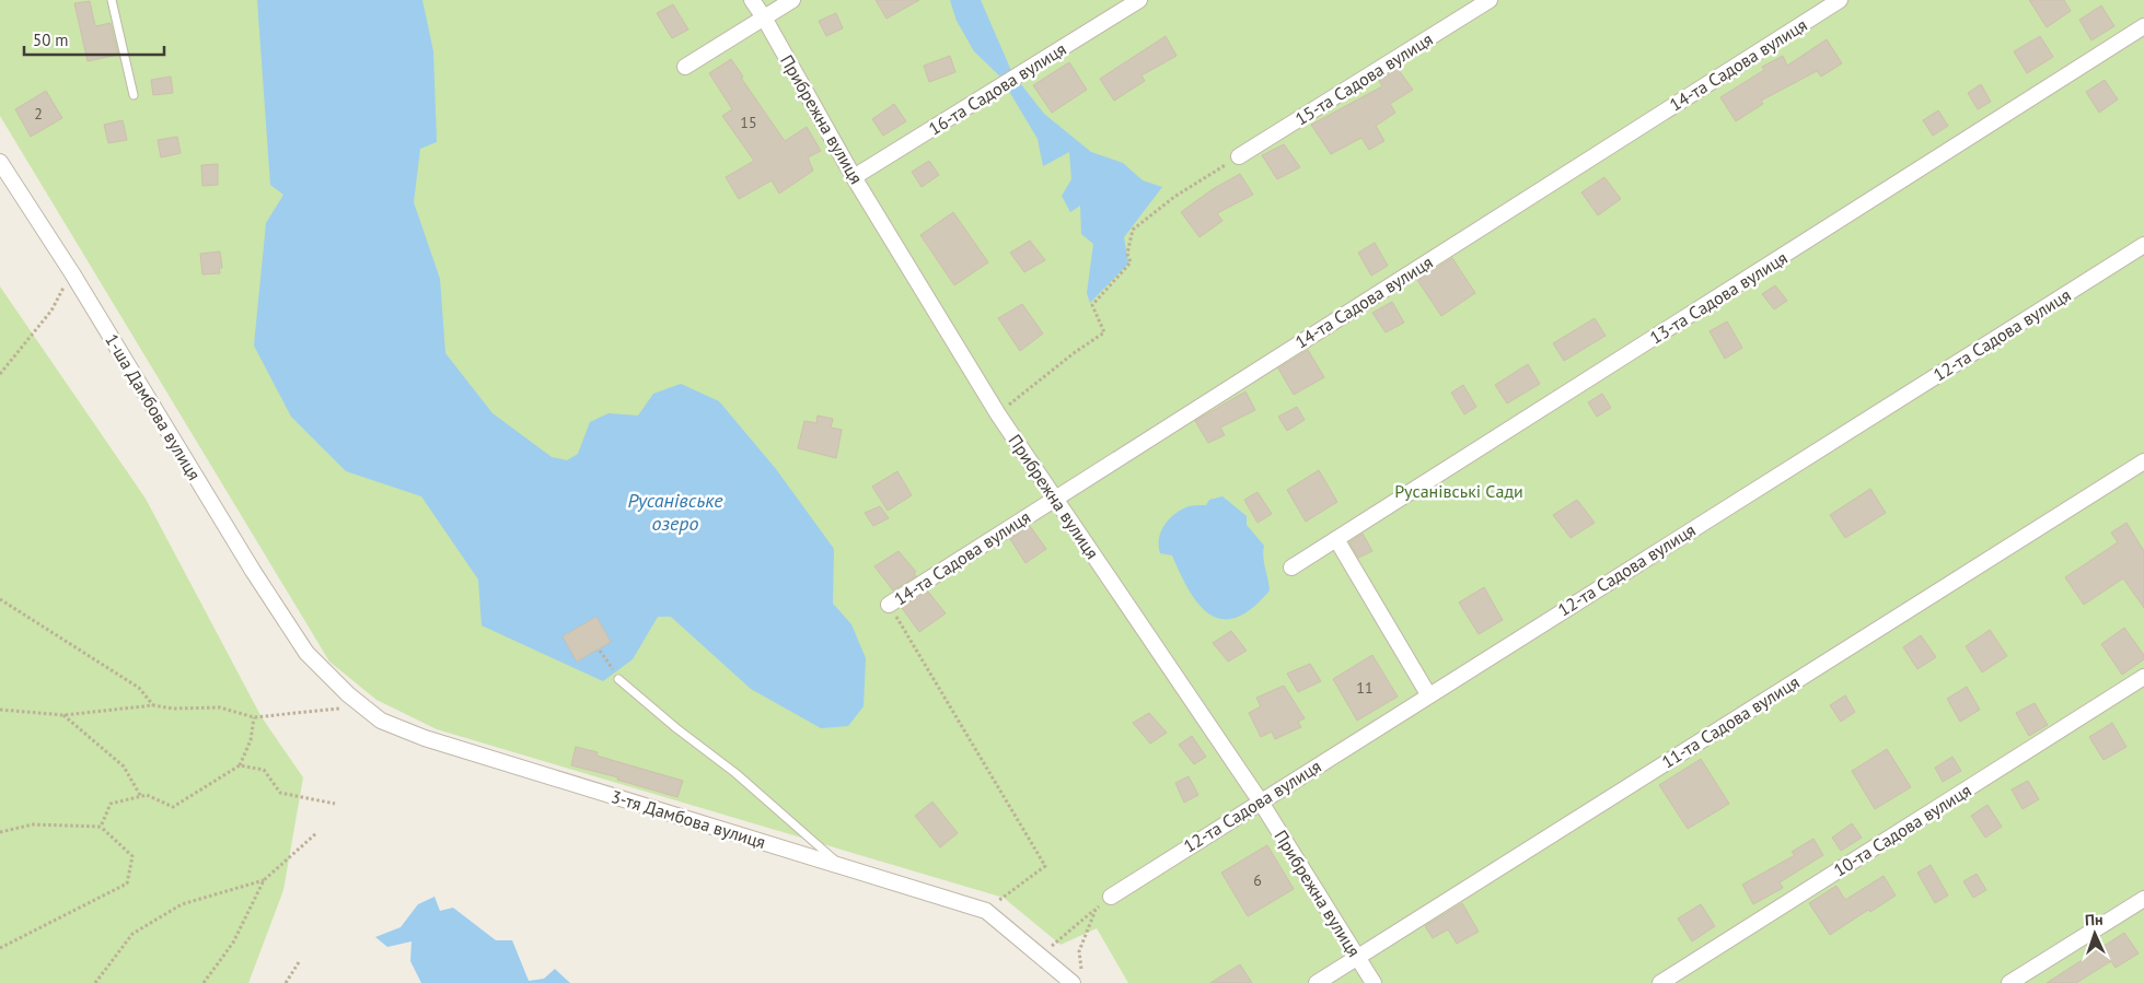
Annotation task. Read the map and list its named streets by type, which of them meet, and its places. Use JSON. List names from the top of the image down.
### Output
{
  "streets": {
    "street": [
      "14-та Садова вулиця",
      "15-та Садова вулиця",
      "16-та Садова вулиця",
      "Прибрежна вулиця",
      "13-та Садова вулиця",
      "12-та Садова вулиця",
      "1-ша Дамбова вулиця",
      "11-та Садова вулиця",
      "3-тя Дамбова вулиця",
      "10-та Садова вулиця"
    ]
  },
  "crossings": [
    ["14-та Садова вулиця", "Прибрежна вулиця"],
    ["16-та Садова вулиця", "Прибрежна вулиця"],
    ["Прибрежна вулиця", "12-та Садова вулиця"],
    ["Прибрежна вулиця", "11-та Садова вулиця"],
    ["1-ша Дамбова вулиця", "3-тя Дамбова вулиця"]
  ],
  "water": ["Русанівське озеро"],
  "parks": ["Русанівські Сади"],
  "house_numbers": [
    "2",
    "15",
    "11",
    "6"
  ],
  "scale_bar": "50 m",
  "north": "top"
}
